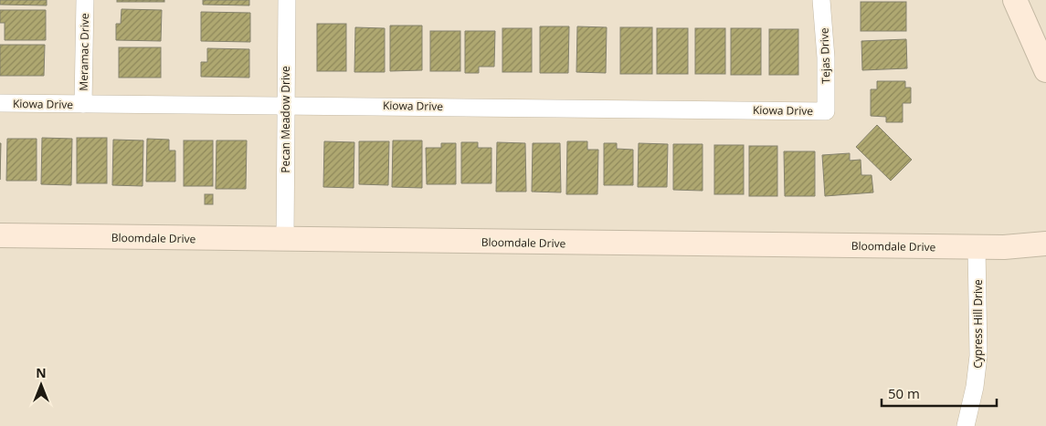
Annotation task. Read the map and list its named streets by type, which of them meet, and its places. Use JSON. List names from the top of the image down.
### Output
{
  "streets": {
    "street": [
      "Meramac Drive",
      "Tejas Drive",
      "Kiowa Drive",
      "Pecan Meadow Drive",
      "Bloomdale Drive",
      "Cypress Hill Drive"
    ]
  },
  "crossings": [
    ["Meramac Drive", "Kiowa Drive"],
    ["Tejas Drive", "Kiowa Drive"],
    ["Kiowa Drive", "Pecan Meadow Drive"],
    ["Pecan Meadow Drive", "Bloomdale Drive"],
    ["Bloomdale Drive", "Cypress Hill Drive"]
  ],
  "scale_bar": "50 m",
  "north": "top"
}
